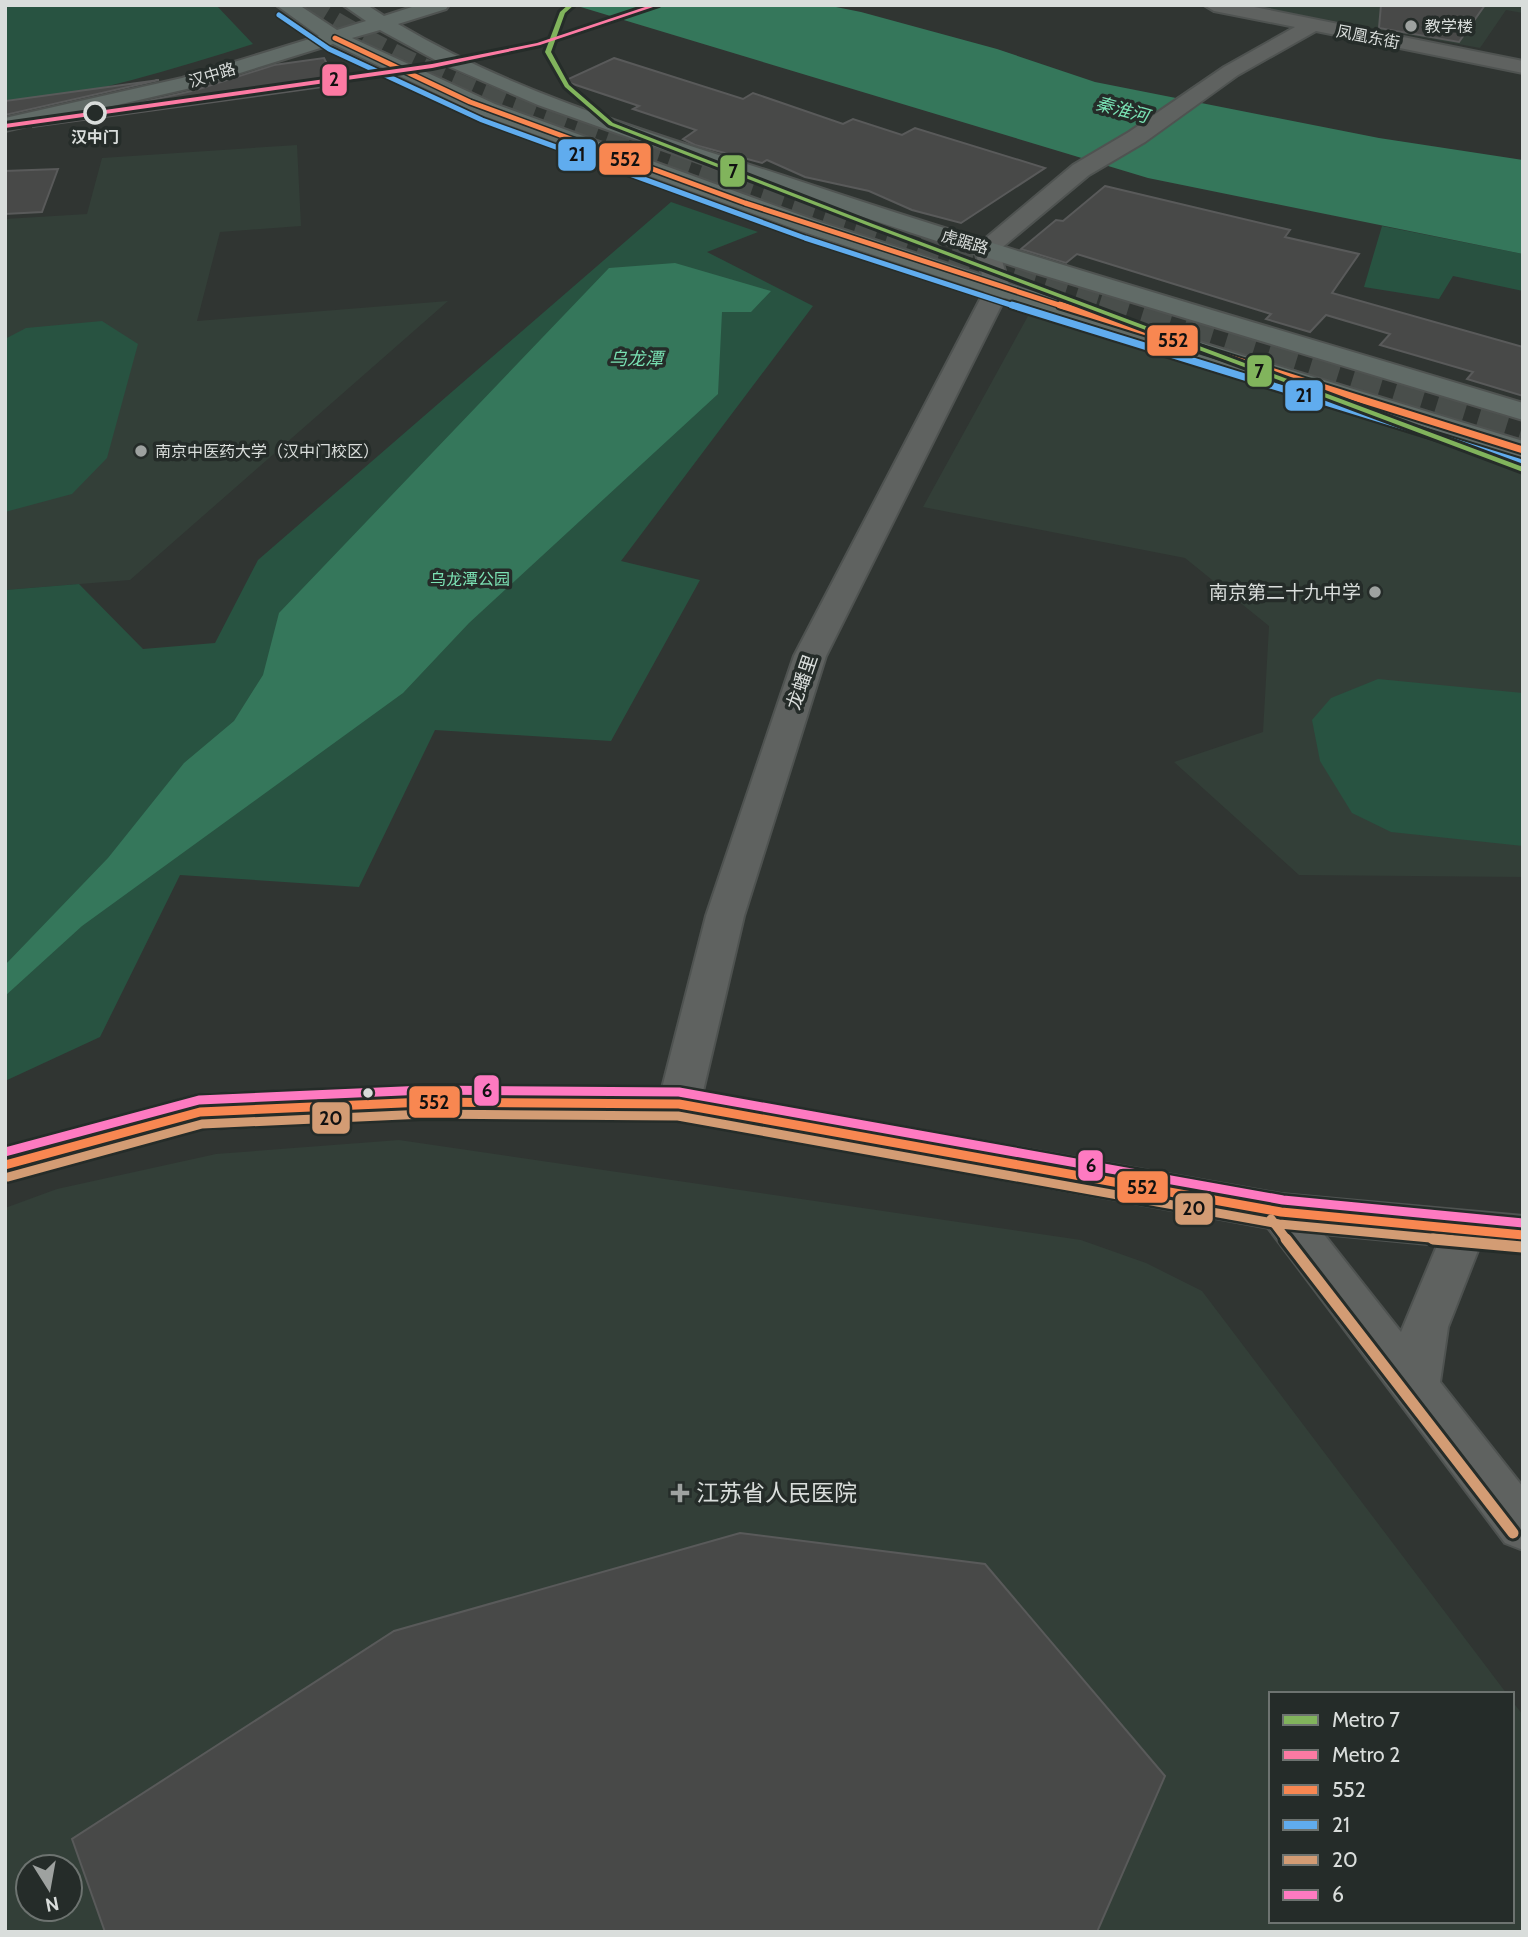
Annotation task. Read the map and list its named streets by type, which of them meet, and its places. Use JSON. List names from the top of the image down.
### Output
{
  "streets": {
    "main road": ["汉中路", "虎踞路"],
    "street": ["凤凰东街", "龙蟠里"]
  },
  "crossings": [
    ["汉中路", "虎踞路"],
    ["虎踞路", "龙蟠里"]
  ],
  "water": ["秦淮河", "乌龙潭"],
  "parks": ["乌龙潭公园"],
  "places": {
    "other": [
      "教学楼",
      "汉中门",
      "南京中医药大学（汉中门校区）",
      "南京第二十九中学"
    ],
    "health": ["江苏省人民医院"]
  },
  "lines": [
    "metro line 7",
    "metro line 2",
    "transit line 21",
    "transit line 552",
    "transit line 6",
    "transit line 20"
  ],
  "legend": [
    "Metro 7",
    "Metro 2",
    "552",
    "21",
    "20",
    "6"
  ],
  "north": "bottom"
}
